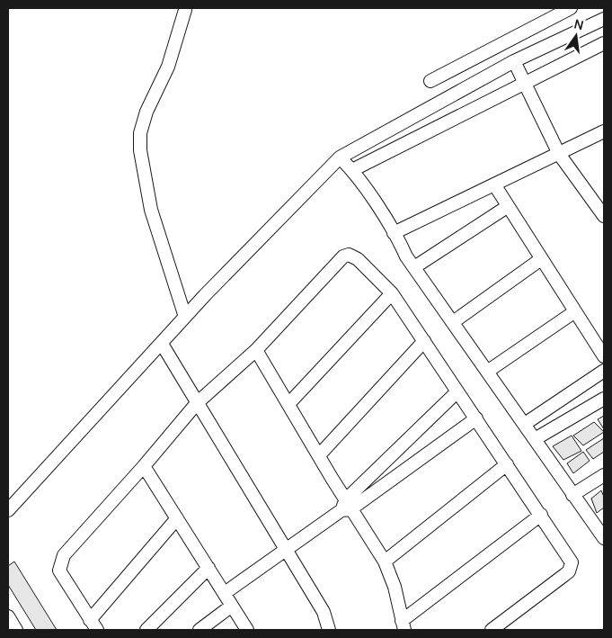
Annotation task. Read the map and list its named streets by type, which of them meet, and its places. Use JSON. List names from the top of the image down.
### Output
{
  "north": "top"
}
